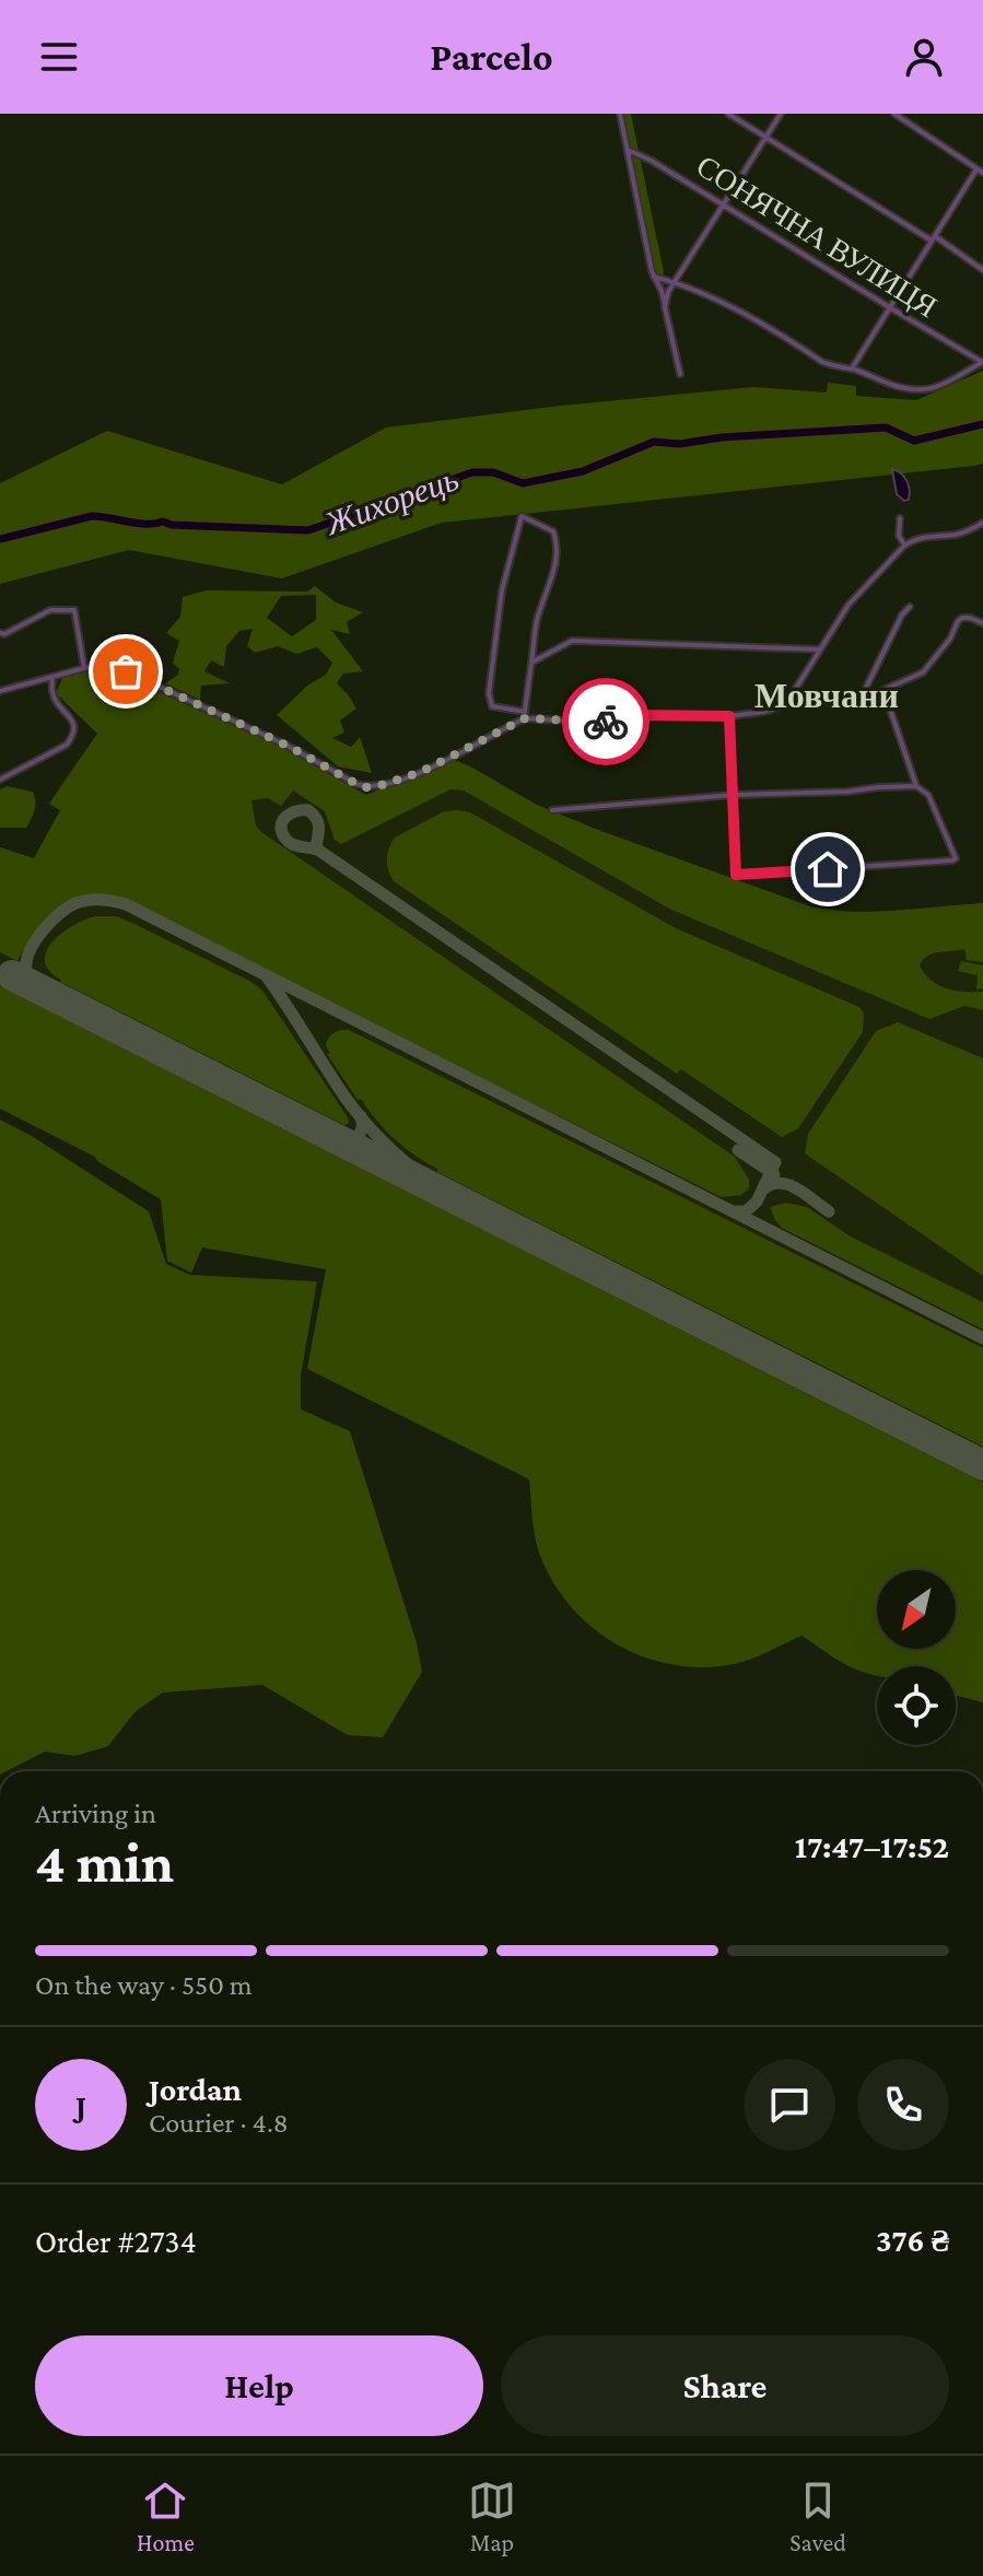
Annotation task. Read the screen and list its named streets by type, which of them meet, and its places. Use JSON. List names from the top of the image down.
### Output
{
  "streets": {
    "street": ["СОНЯЧНА ВУЛИЦЯ"]
  },
  "districts": ["Мовчани"],
  "water": ["Жихорець"],
  "north": "bottom left",
  "page": {
    "header": "Parcelo",
    "heading": ["4 min", "Arriving in", "17:47–17:52"],
    "panel": [
      "Jordan",
      "Courier · 4.8",
      "Order #2734",
      "376 ₴"
    ],
    "bar": "On the way · 550 m",
    "round": "J",
    "buttons": ["Help", "Share"],
    "tabs": ["Home", "Map", "Saved"]
  }
}
